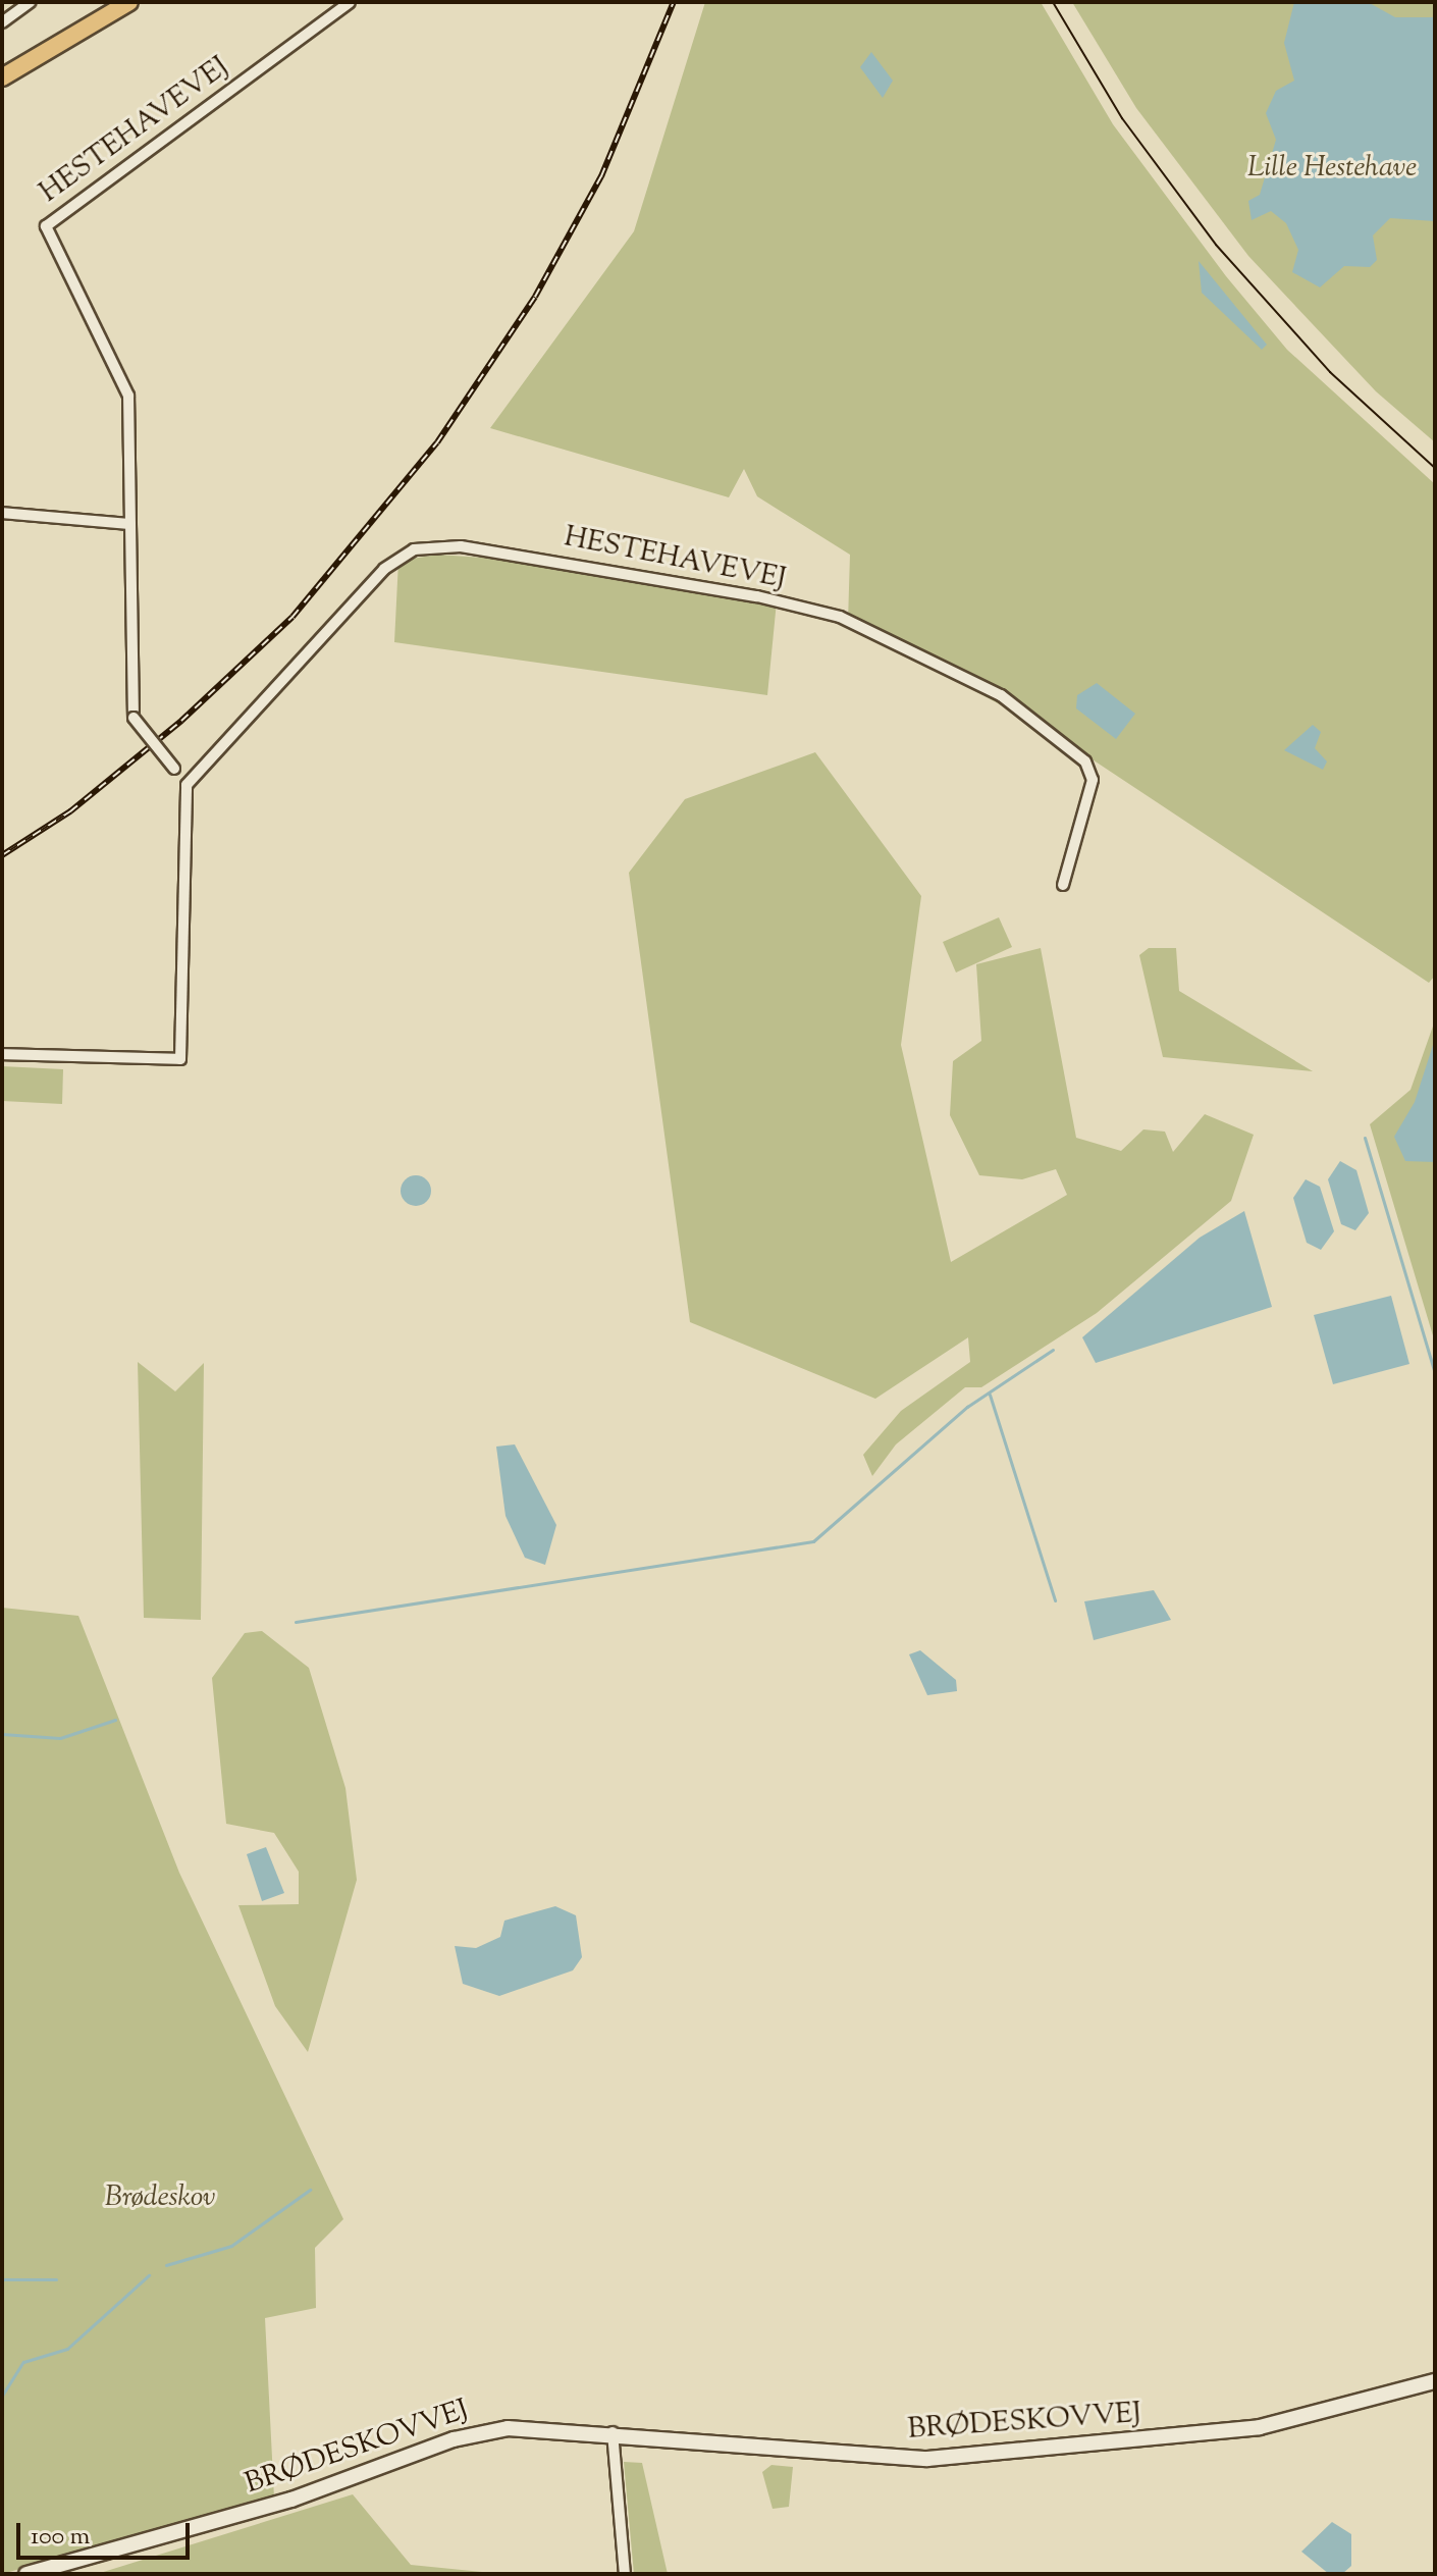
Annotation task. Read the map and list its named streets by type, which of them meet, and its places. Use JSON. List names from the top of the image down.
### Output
{
  "streets": {
    "street": ["HESTEHAVEVEJ", "BRØDESKOVVEJ"]
  },
  "parks": ["Lille Hestehave", "Brødeskov"],
  "scale_bar": "100 m"
}
